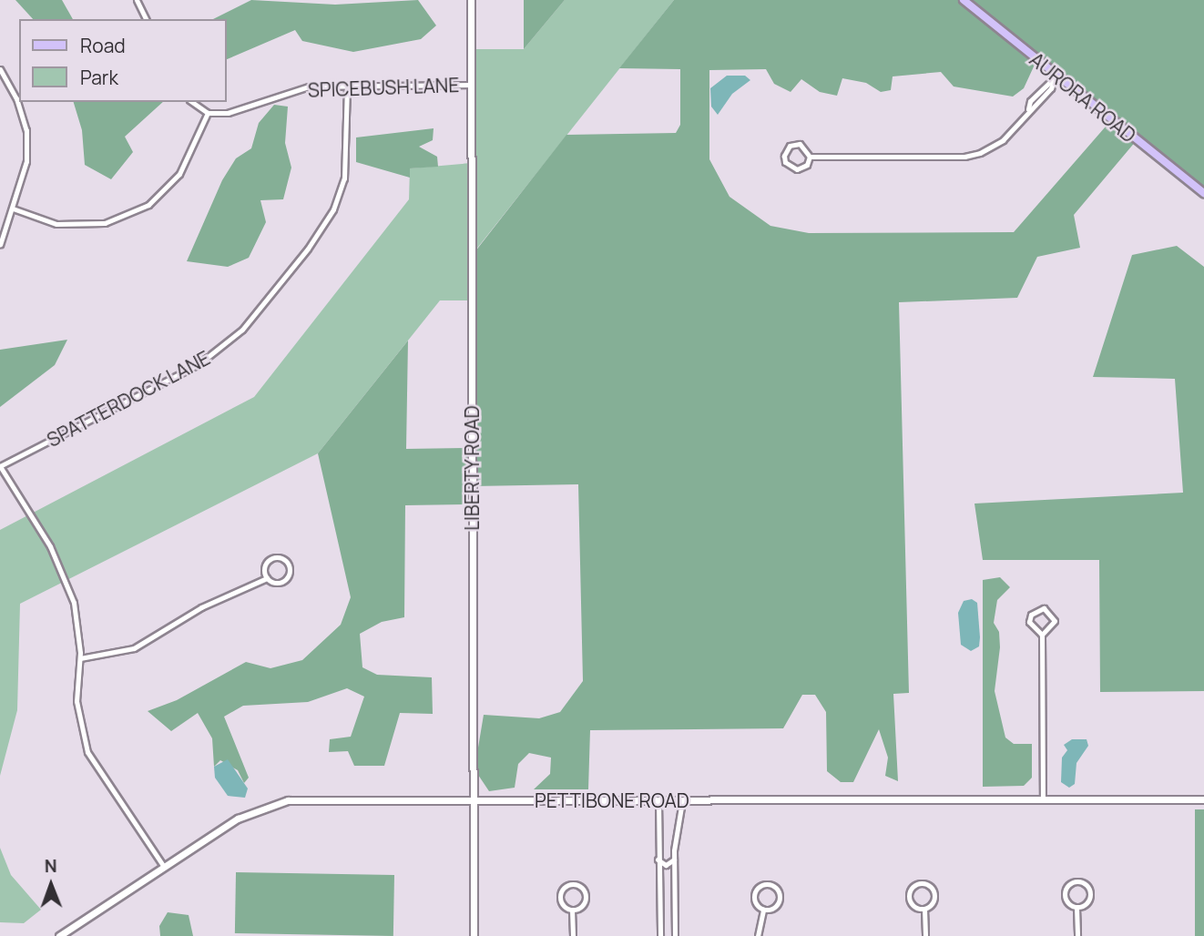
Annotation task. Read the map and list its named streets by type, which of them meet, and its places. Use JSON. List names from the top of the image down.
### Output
{
  "streets": {
    "main road": ["AURORA ROAD"],
    "street": [
      "SPICEBUSH LANE",
      "SPATTERDOCK LANE",
      "LIBERTY ROAD",
      "PETTIBONE ROAD"
    ]
  },
  "crossings": [
    ["SPICEBUSH LANE", "SPATTERDOCK LANE"],
    ["SPICEBUSH LANE", "LIBERTY ROAD"],
    ["LIBERTY ROAD", "PETTIBONE ROAD"]
  ],
  "legend": ["Road", "Park"],
  "north": "top"
}
